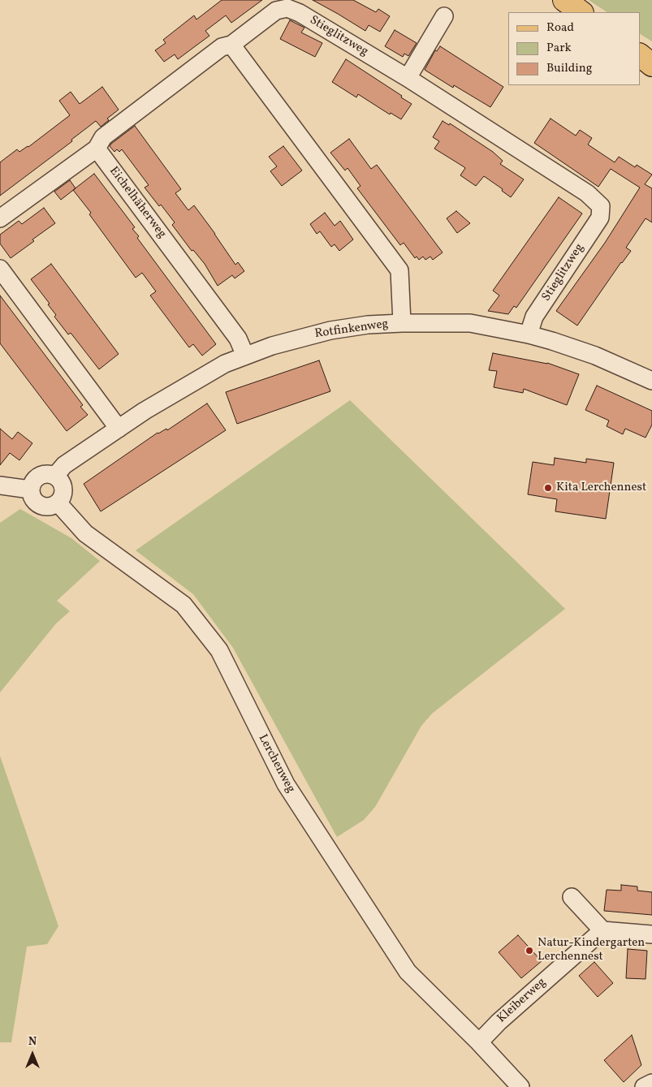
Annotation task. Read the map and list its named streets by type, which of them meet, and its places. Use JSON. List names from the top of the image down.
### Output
{
  "streets": {
    "street": [
      "Stieglitzweg",
      "Eichelhäherweg",
      "Rotfinkenweg",
      "Lerchenweg",
      "Kleiberweg"
    ]
  },
  "crossings": [
    ["Stieglitzweg", "Eichelhäherweg"],
    ["Stieglitzweg", "Rotfinkenweg"],
    ["Eichelhäherweg", "Rotfinkenweg"],
    ["Rotfinkenweg", "Lerchenweg"],
    ["Lerchenweg", "Kleiberweg"]
  ],
  "places": ["Kita Lerchennest", "Natur-Kindergarten Lerchennest"],
  "legend": ["Road", "Park", "Building"],
  "north": "top"
}
